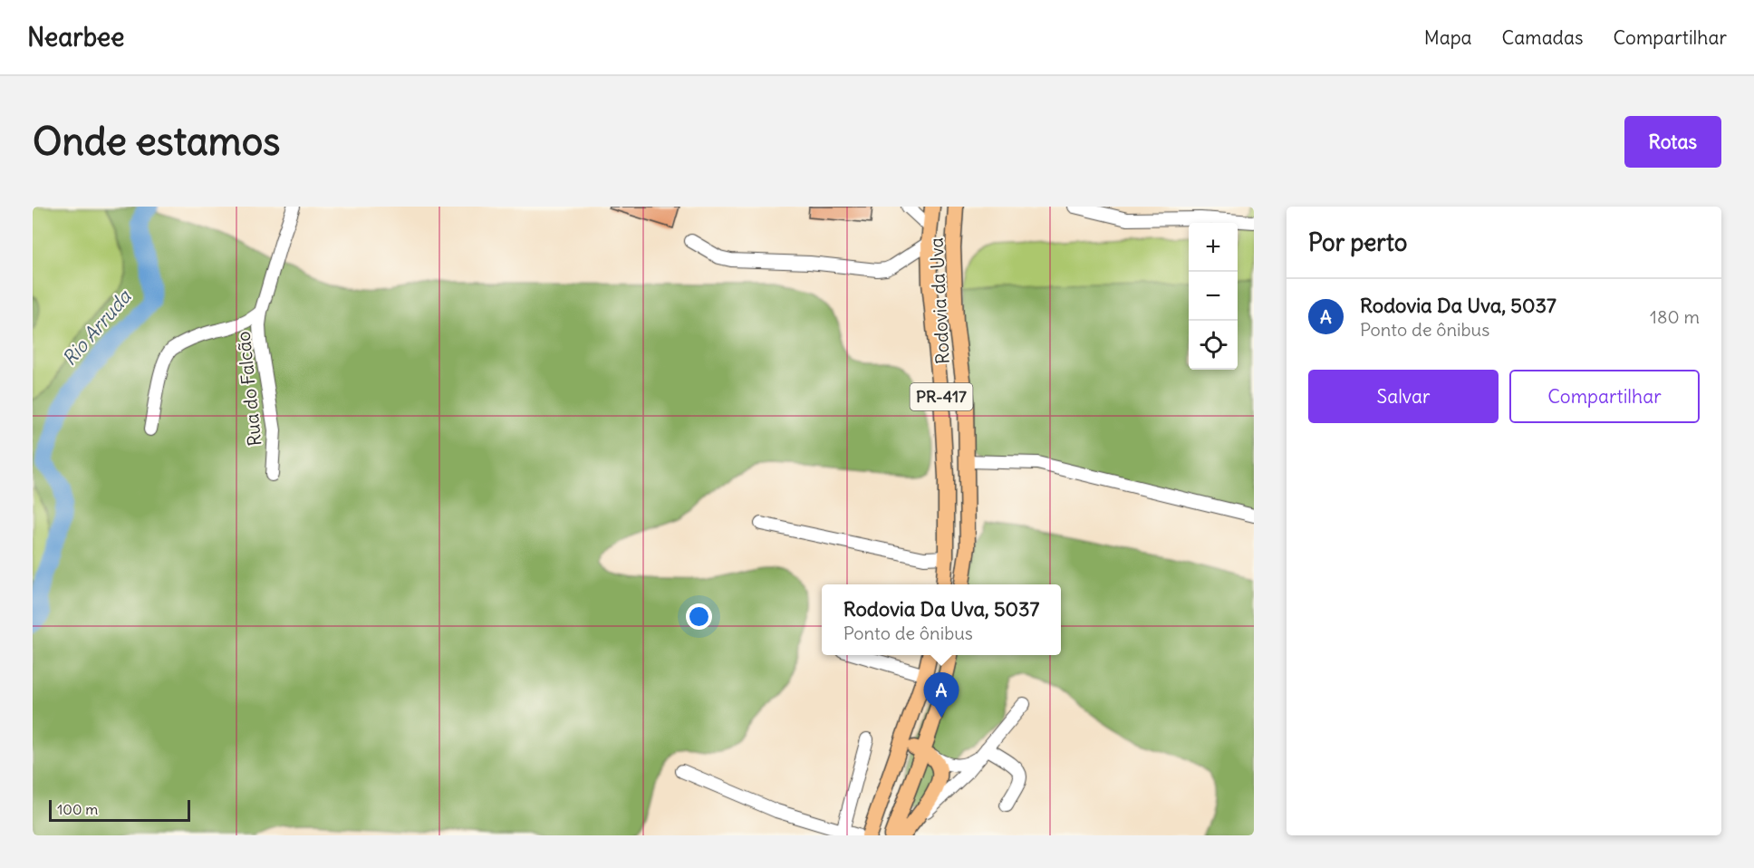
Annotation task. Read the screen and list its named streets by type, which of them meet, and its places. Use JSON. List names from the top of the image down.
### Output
{
  "streets": {
    "main road": ["Rodovia da Uva", "PR-417"],
    "street": ["Rua do Falcão"]
  },
  "water": ["Rio Arruda"],
  "scale_bar": "100 m",
  "page": {
    "header": "Nearbee",
    "nav": ["Mapa", "Camadas", "Compartilhar"],
    "buttons": [
      "Rotas",
      ["Salvar", "Compartilhar"]
    ],
    "title": "Onde estamos",
    "heading": "Por perto",
    "map_buttons": ["+", "−"],
    "list": [
      {
        "mark": "A",
        "name": "Rodovia Da Uva, 5037",
        "note": "Ponto de ônibus",
        "value": "180 m"
      }
    ],
    "popup": ["Rodovia Da Uva, 5037", "Ponto de ônibus"],
    "pins": "A",
    "scale": "100 m"
  }
}
